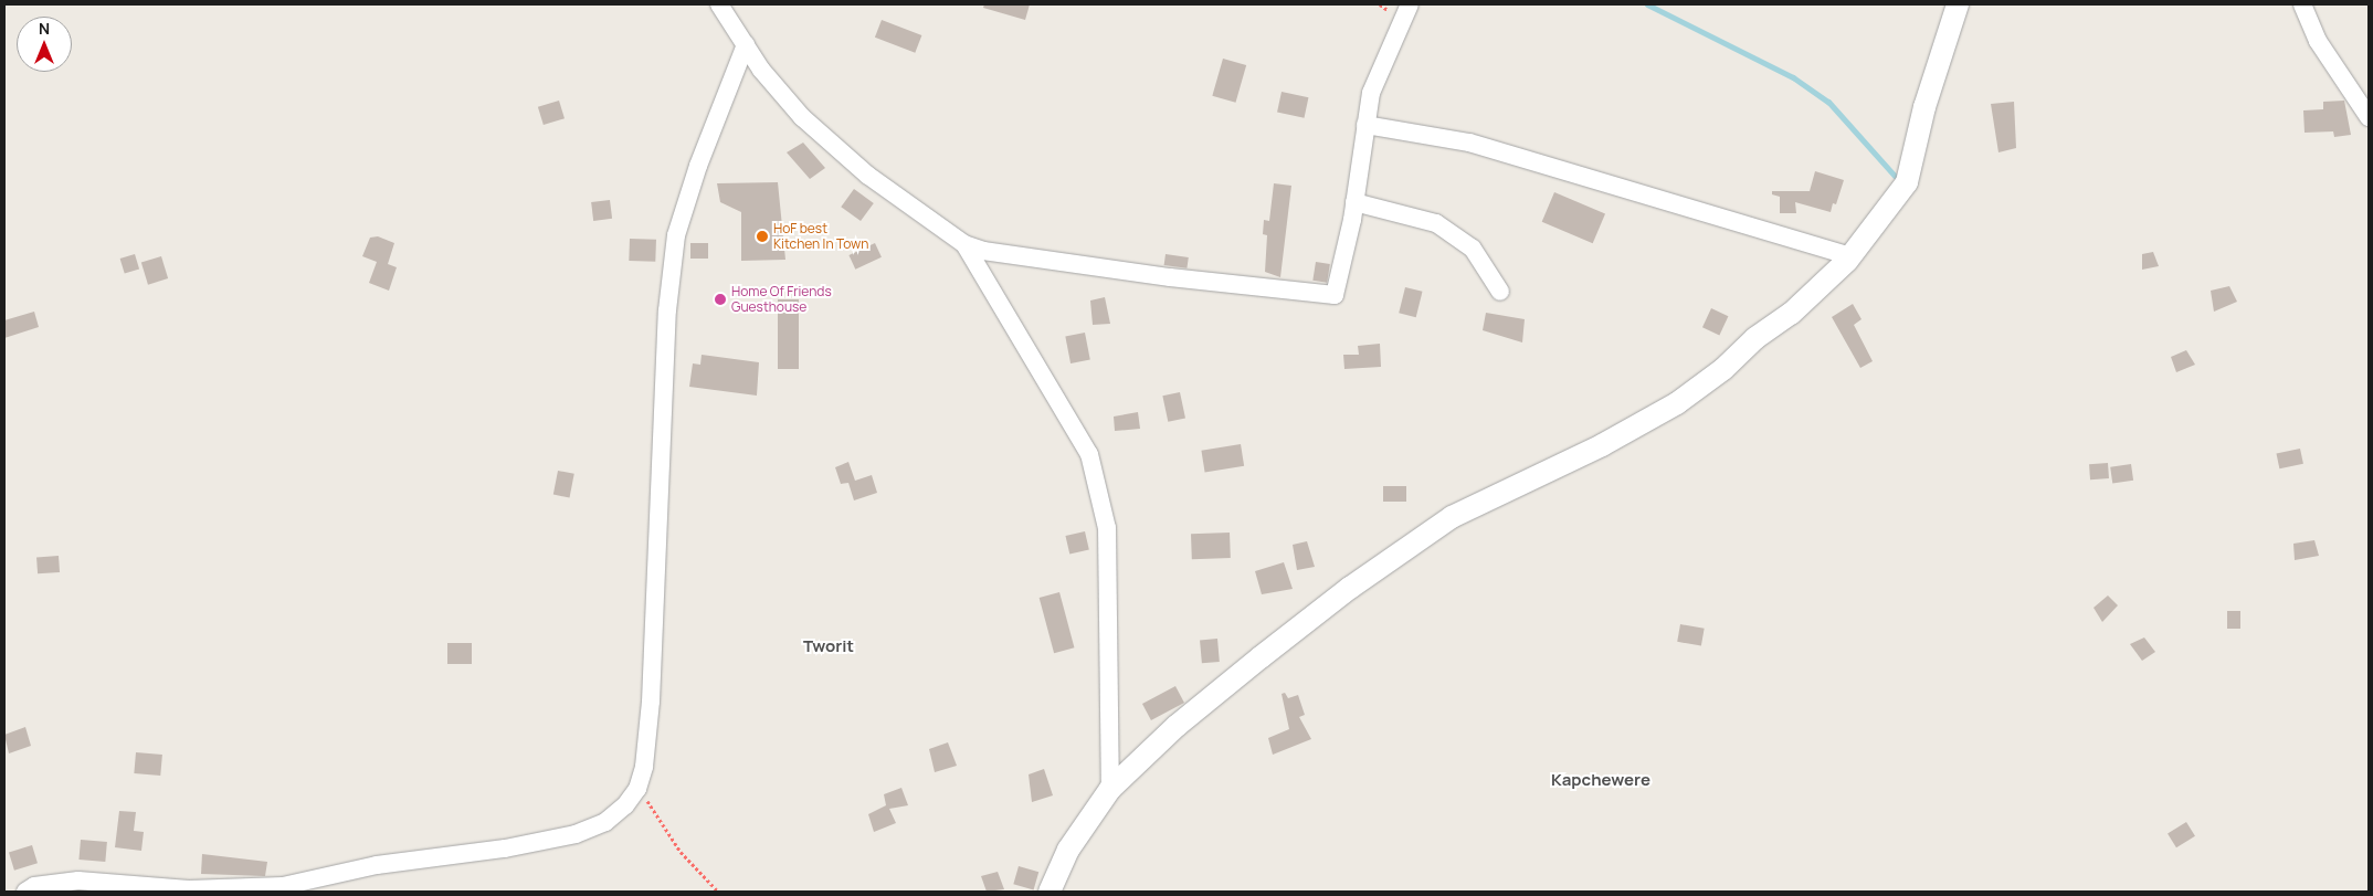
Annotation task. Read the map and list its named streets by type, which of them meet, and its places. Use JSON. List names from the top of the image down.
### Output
{
  "districts": ["Tworit", "Kapchewere"],
  "places": ["HoF best Kitchen In Town", "Home Of Friends Guesthouse"],
  "north": "top"
}
